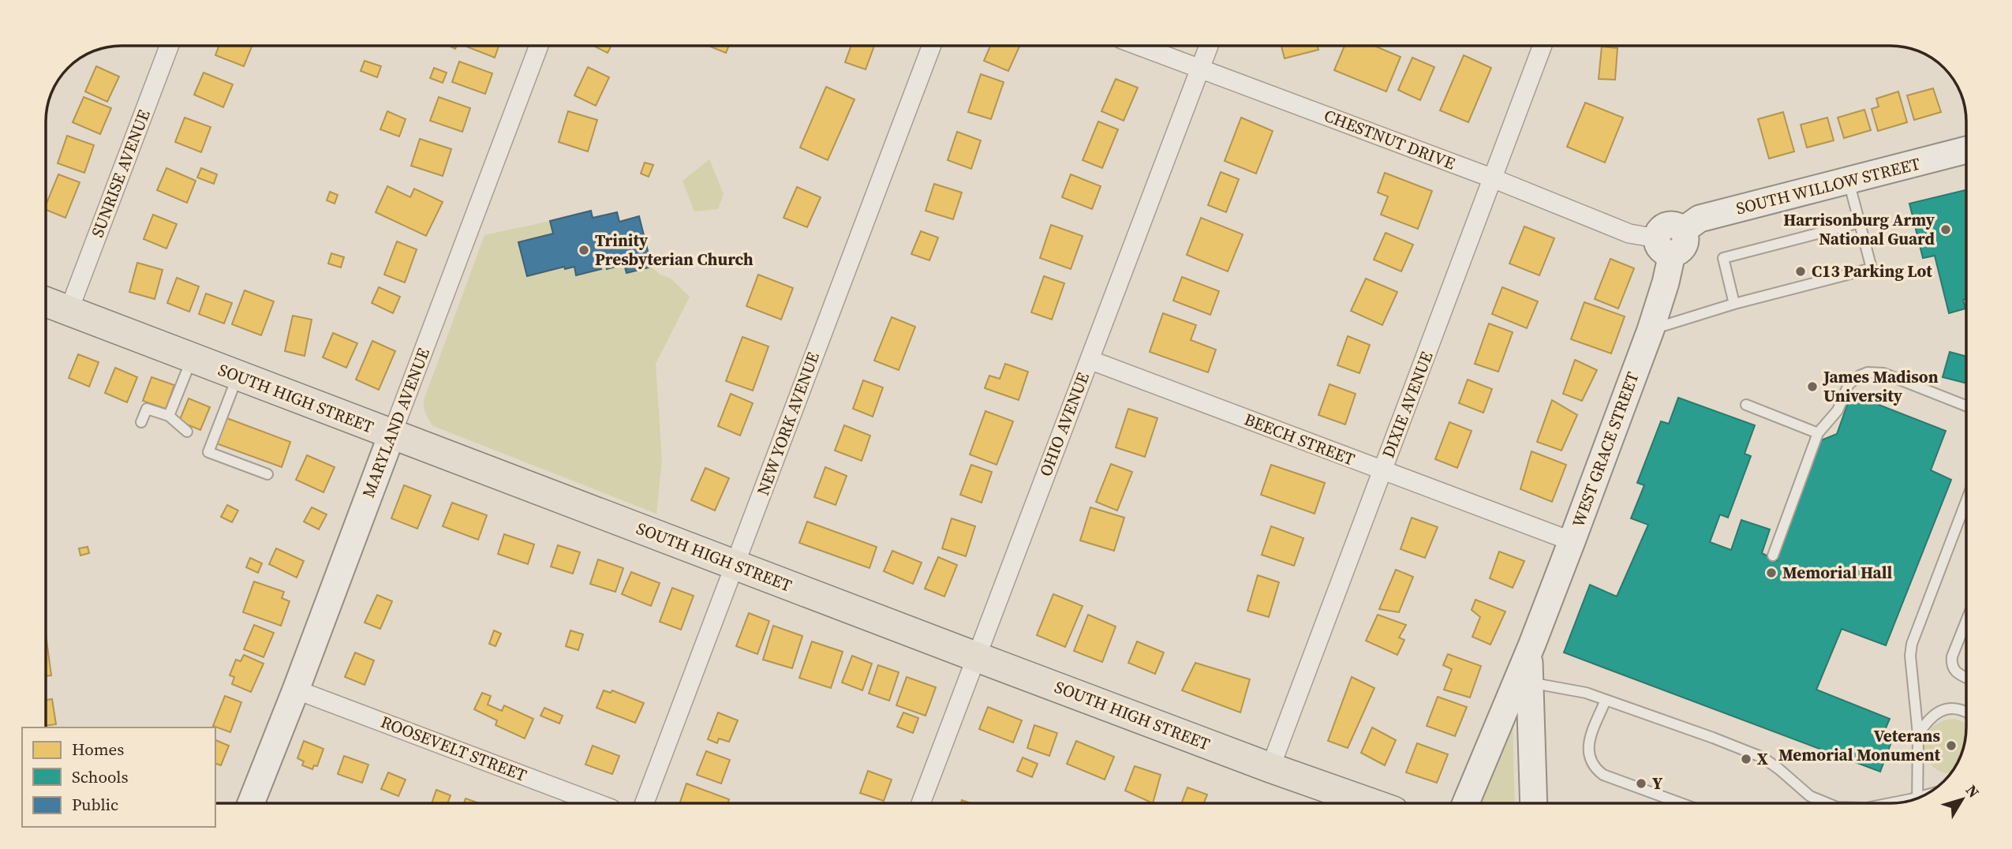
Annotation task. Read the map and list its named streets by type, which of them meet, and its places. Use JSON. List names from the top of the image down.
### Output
{
  "streets": {
    "main road": ["SOUTH HIGH STREET"],
    "street": [
      "CHESTNUT DRIVE",
      "SUNRISE AVENUE",
      "SOUTH WILLOW STREET",
      "DIXIE AVENUE",
      "MARYLAND AVENUE",
      "NEW YORK AVENUE",
      "OHIO AVENUE",
      "BEECH STREET",
      "WEST GRACE STREET",
      "ROOSEVELT STREET"
    ]
  },
  "crossings": [
    ["CHESTNUT DRIVE", "DIXIE AVENUE"],
    ["CHESTNUT DRIVE", "OHIO AVENUE"],
    ["CHESTNUT DRIVE", "WEST GRACE STREET"],
    ["SUNRISE AVENUE", "SOUTH HIGH STREET"],
    ["SOUTH WILLOW STREET", "WEST GRACE STREET"],
    ["SOUTH HIGH STREET", "DIXIE AVENUE"],
    ["SOUTH HIGH STREET", "MARYLAND AVENUE"],
    ["SOUTH HIGH STREET", "NEW YORK AVENUE"],
    ["SOUTH HIGH STREET", "OHIO AVENUE"],
    ["DIXIE AVENUE", "BEECH STREET"],
    ["MARYLAND AVENUE", "ROOSEVELT STREET"],
    ["OHIO AVENUE", "BEECH STREET"],
    ["BEECH STREET", "WEST GRACE STREET"]
  ],
  "places": [
    "Harrisonburg Army National Guard",
    "Trinity Presbyterian Church",
    "C13 Parking Lot",
    "James Madison University",
    "Memorial Hall",
    "Veterans Memorial Monument",
    "X",
    "Y"
  ],
  "legend": ["Homes", "Schools", "Public"],
  "north": "top right"
}
